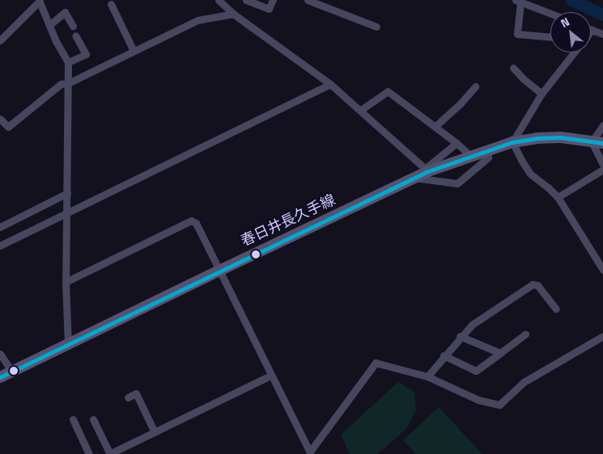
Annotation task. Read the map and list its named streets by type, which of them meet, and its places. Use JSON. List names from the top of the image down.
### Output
{
  "streets": {
    "main road": ["春日井長久手線"]
  },
  "north": "top left"
}
